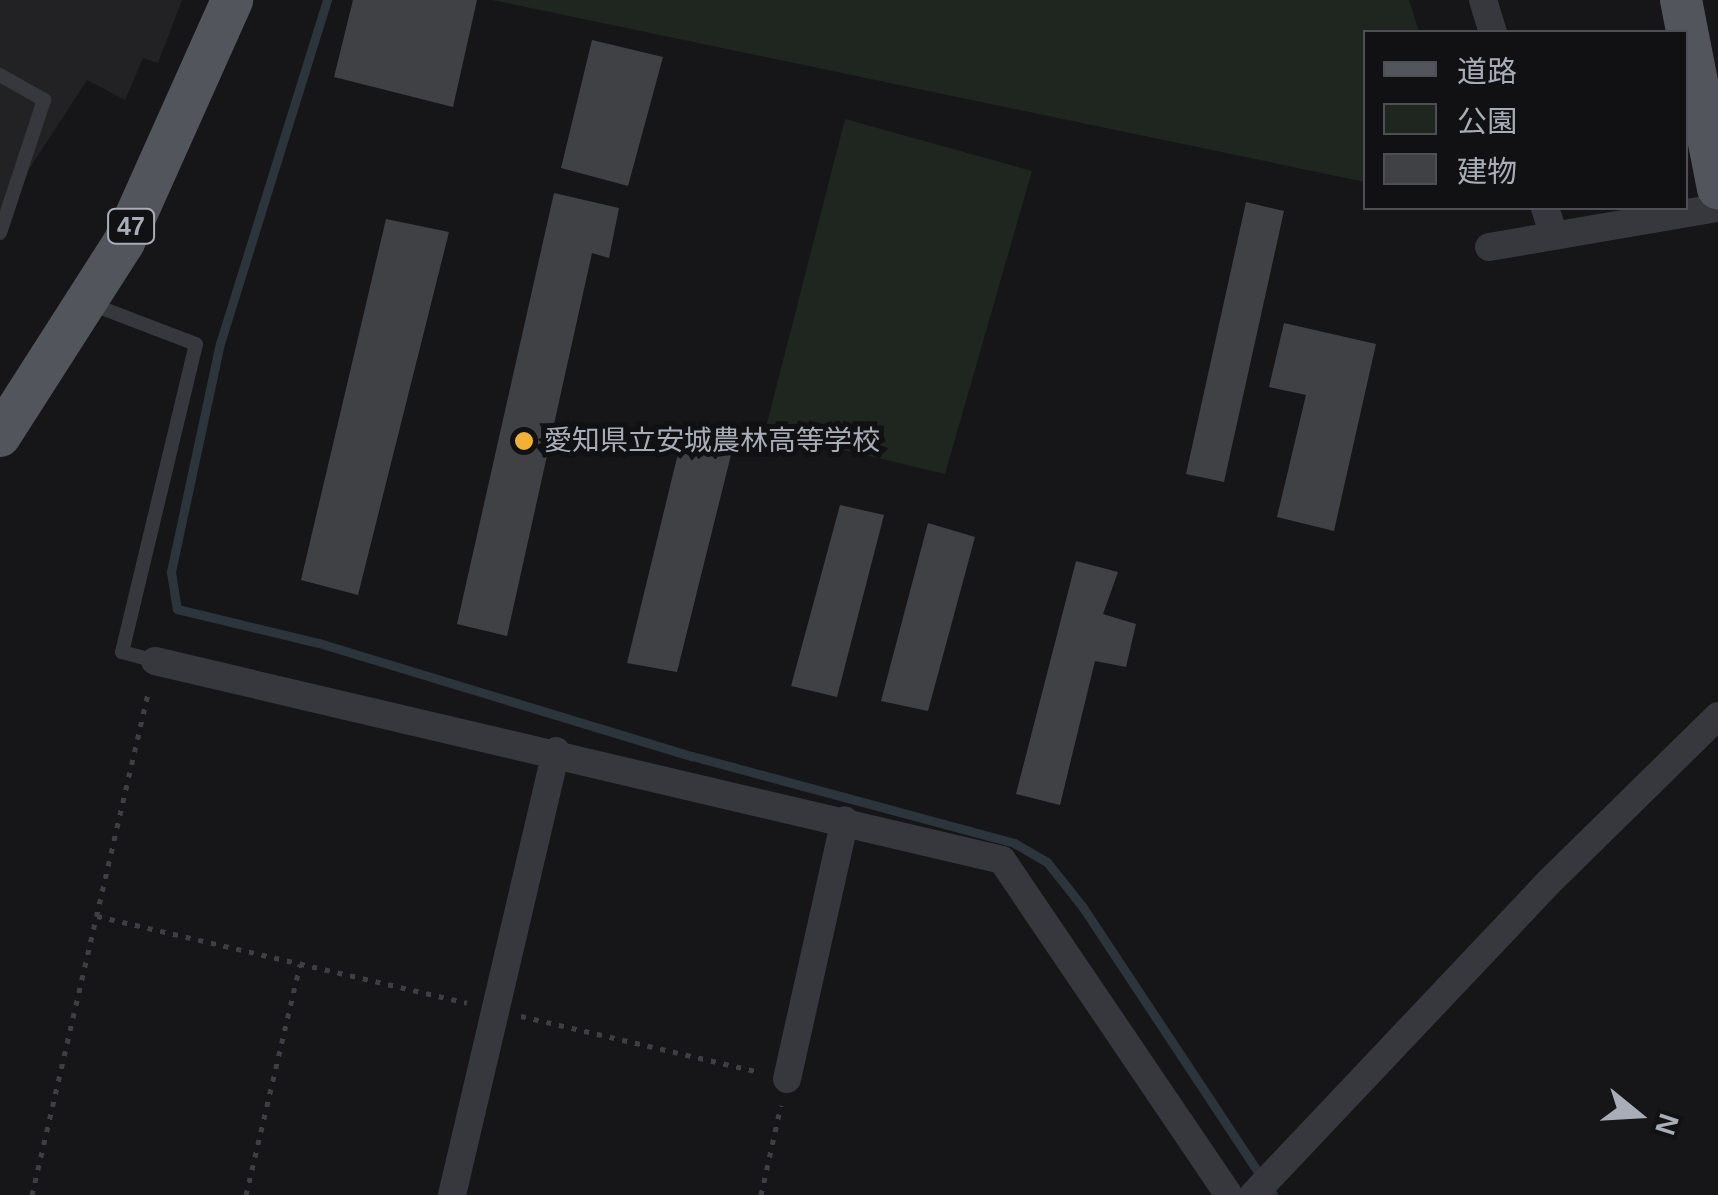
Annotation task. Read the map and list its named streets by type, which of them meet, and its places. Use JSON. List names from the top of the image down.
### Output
{
  "streets": {
    "main road": ["47"]
  },
  "places": ["愛知県立安城農林高等学校"],
  "legend": ["道路", "公園", "建物"],
  "north": "right"
}
